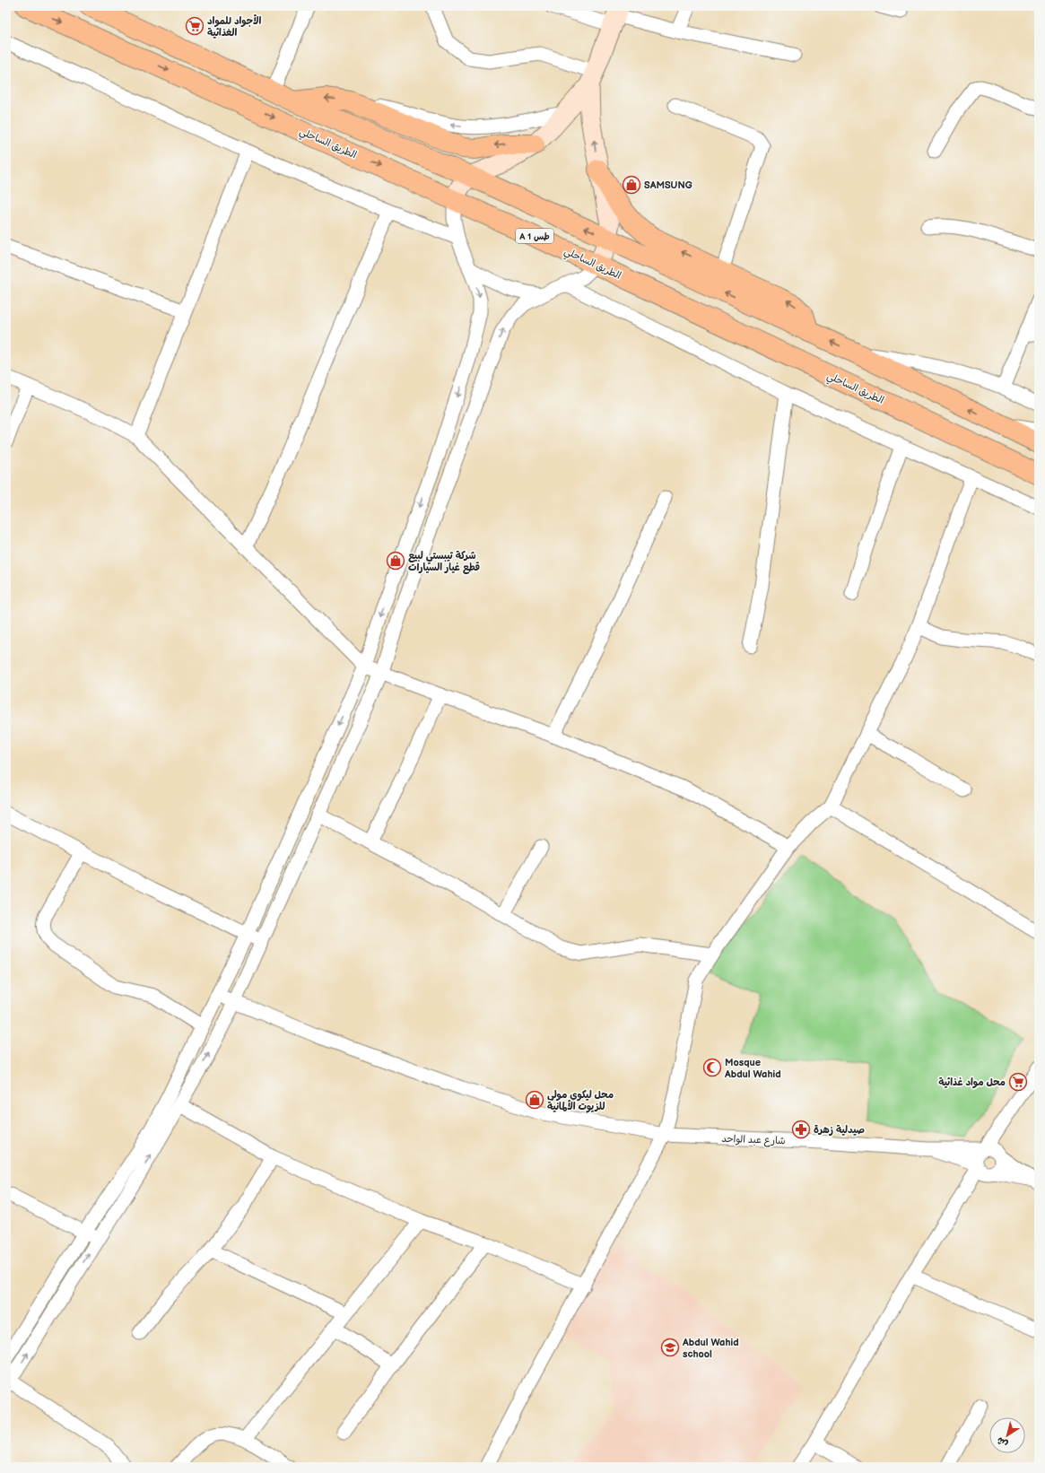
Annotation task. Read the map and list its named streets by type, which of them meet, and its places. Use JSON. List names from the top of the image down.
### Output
{
  "streets": {
    "highway": ["الطريق الساحلي", "A 1 طس"],
    "street": ["شارع عبد الواحد"]
  },
  "places": {
    "supermarket": ["الأجواد للمواد الغذائية", "محل مواد غذائية"],
    "shop": ["SAMSUNG", "شركة تيبستي لبيع قطع غيار السيارات", "محل ليكوي مولي للزيوت الألمانية"],
    "mosque": ["Mosque Abdul Wahid"],
    "pharmacy": ["صيدلية زهرة"],
    "school or university": ["Abdul Wahid school"]
  },
  "north": "bottom left"
}
